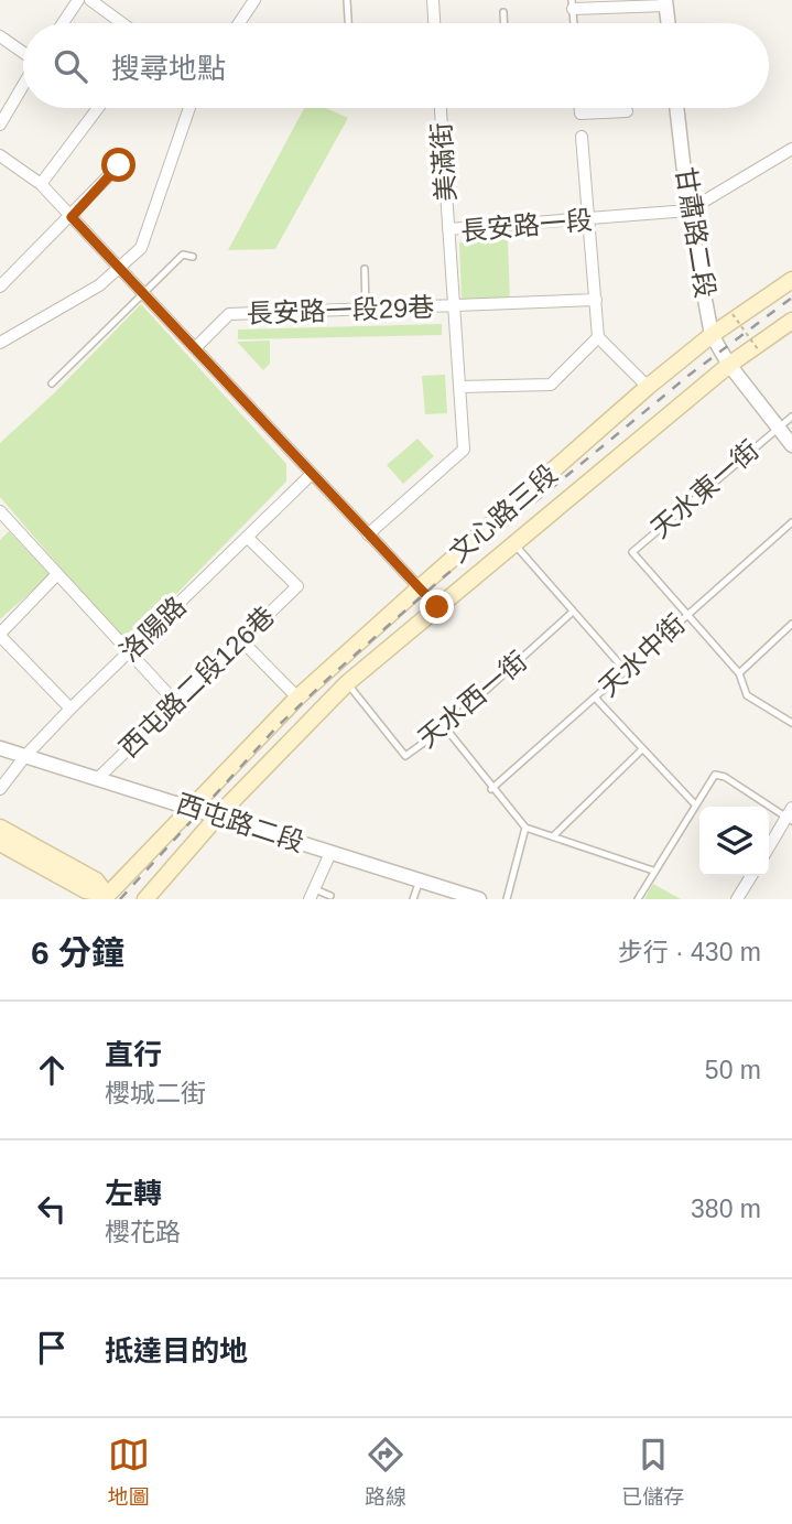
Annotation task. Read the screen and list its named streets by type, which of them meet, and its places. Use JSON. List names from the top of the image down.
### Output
{
  "streets": {
    "main road": ["文心路三段"],
    "street": [
      "美滿街",
      "長安路一段",
      "甘肅路二段",
      "長安路一段29巷",
      "洛陽路",
      "西屯路二段126巷",
      "西屯路二段"
    ],
    "lane": ["天水東一街", "天水中街", "天水西一街"]
  },
  "crossings": [
    ["美滿街", "長安路一段"],
    ["長安路一段", "甘肅路二段"],
    ["長安路一段", "長安路一段29巷"],
    ["甘肅路二段", "天水東一街"],
    ["甘肅路二段", "文心路三段"],
    ["天水東一街", "天水中街"],
    ["文心路三段", "天水西一街"],
    ["文心路三段", "西屯路二段"],
    ["洛陽路", "西屯路二段126巷"],
    ["洛陽路", "西屯路二段"],
    ["西屯路二段126巷", "西屯路二段"]
  ],
  "page": {
    "search": "搜尋地點",
    "heading": ["6 分鐘", "步行 · 430 m"],
    "list": [
      ["直行", "櫻城二街", "50 m"],
      ["左轉", "櫻花路", "380 m"],
      "抵達目的地"
    ],
    "nav": ["地圖", "路線", "已儲存"]
  }
}
